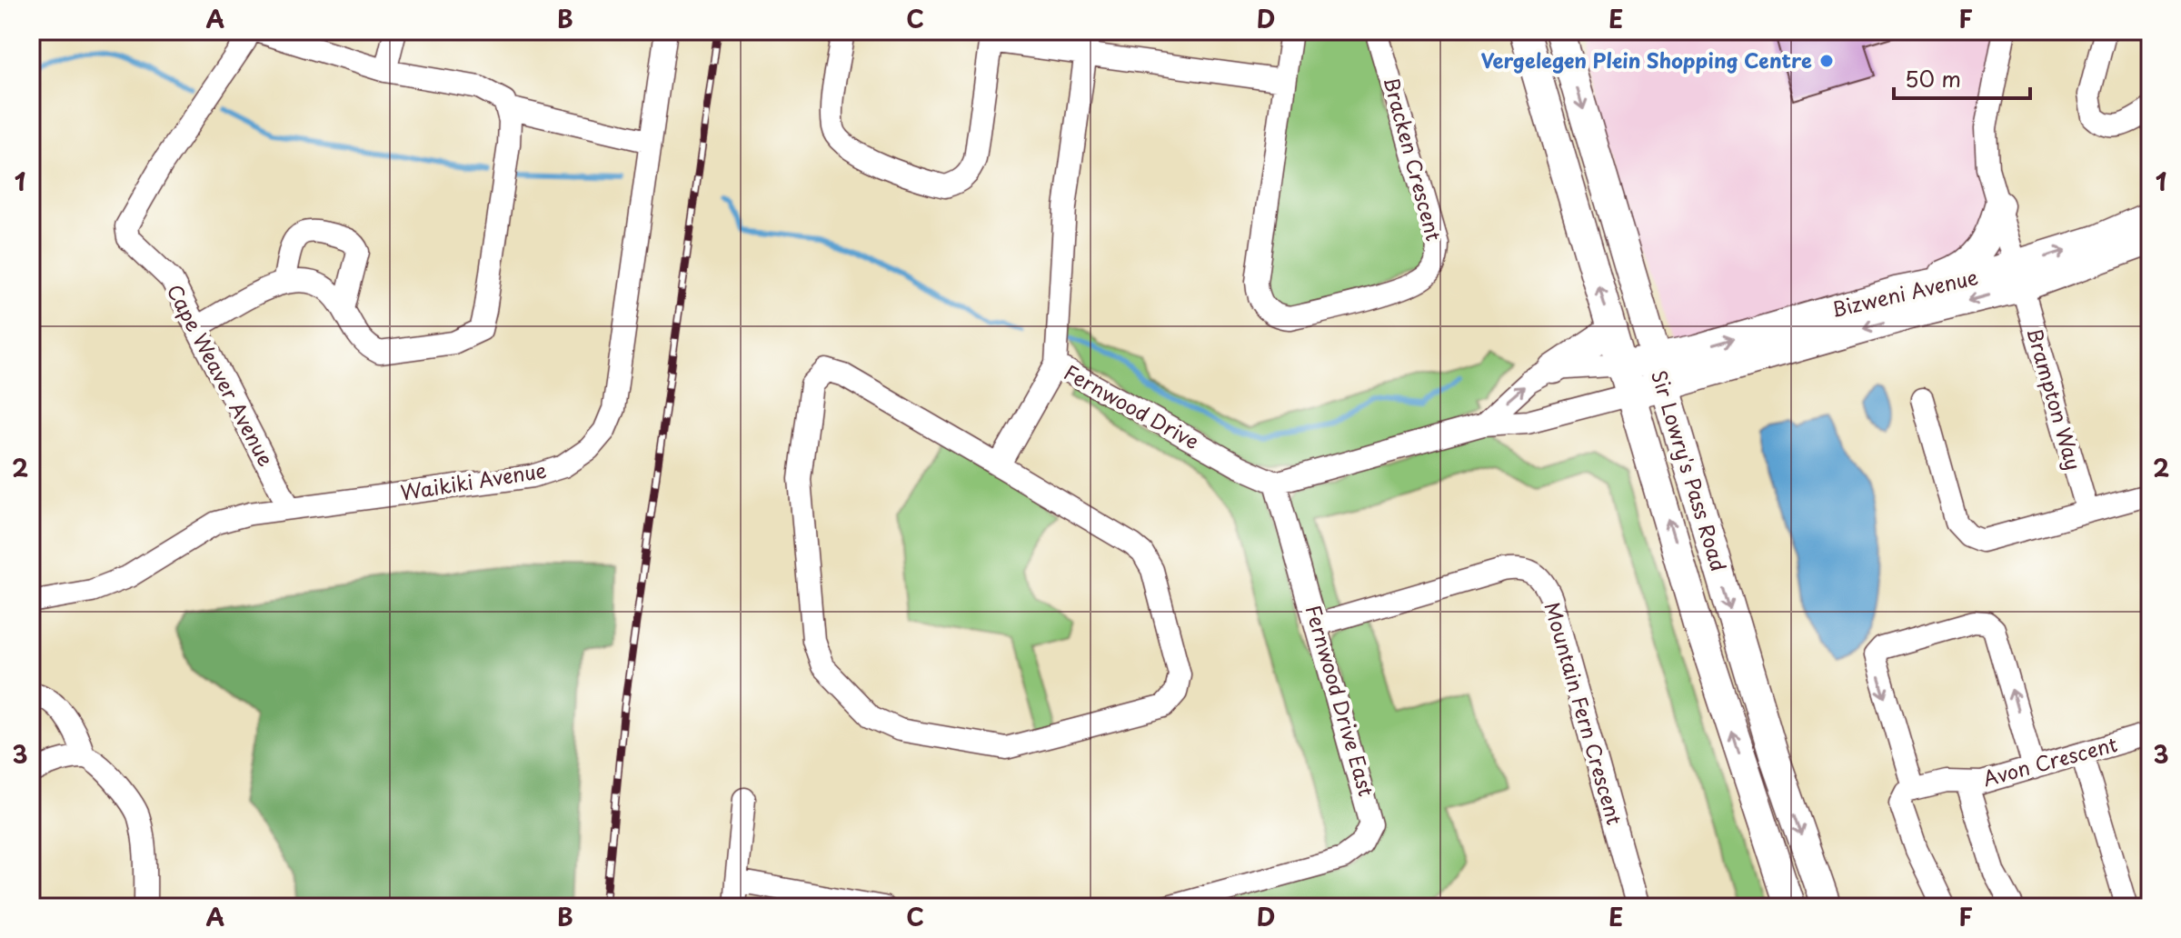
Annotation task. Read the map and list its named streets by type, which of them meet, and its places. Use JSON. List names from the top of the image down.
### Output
{
  "streets": {
    "main road": ["Bizweni Avenue", "Sir Lowry's Pass Road"],
    "street": [
      "Bracken Crescent",
      "Cape Weaver Avenue",
      "Brampton Way",
      "Fernwood Drive",
      "Waikiki Avenue",
      "Fernwood Drive East",
      "Mountain Fern Crescent",
      "Avon Crescent"
    ]
  },
  "crossings": [
    ["Bizweni Avenue", "Brampton Way"],
    ["Bizweni Avenue", "Sir Lowry's Pass Road"],
    ["Cape Weaver Avenue", "Waikiki Avenue"],
    ["Fernwood Drive", "Fernwood Drive East"],
    ["Fernwood Drive East", "Mountain Fern Crescent"]
  ],
  "places": ["Vergelegen Plein Shopping Centre"],
  "scale_bar": "50 m",
  "grid": {
    "columns": [
      "A",
      "B",
      "C",
      "D",
      "E",
      "F"
    ],
    "rows": ["1", "2", "3"]
  }
}
